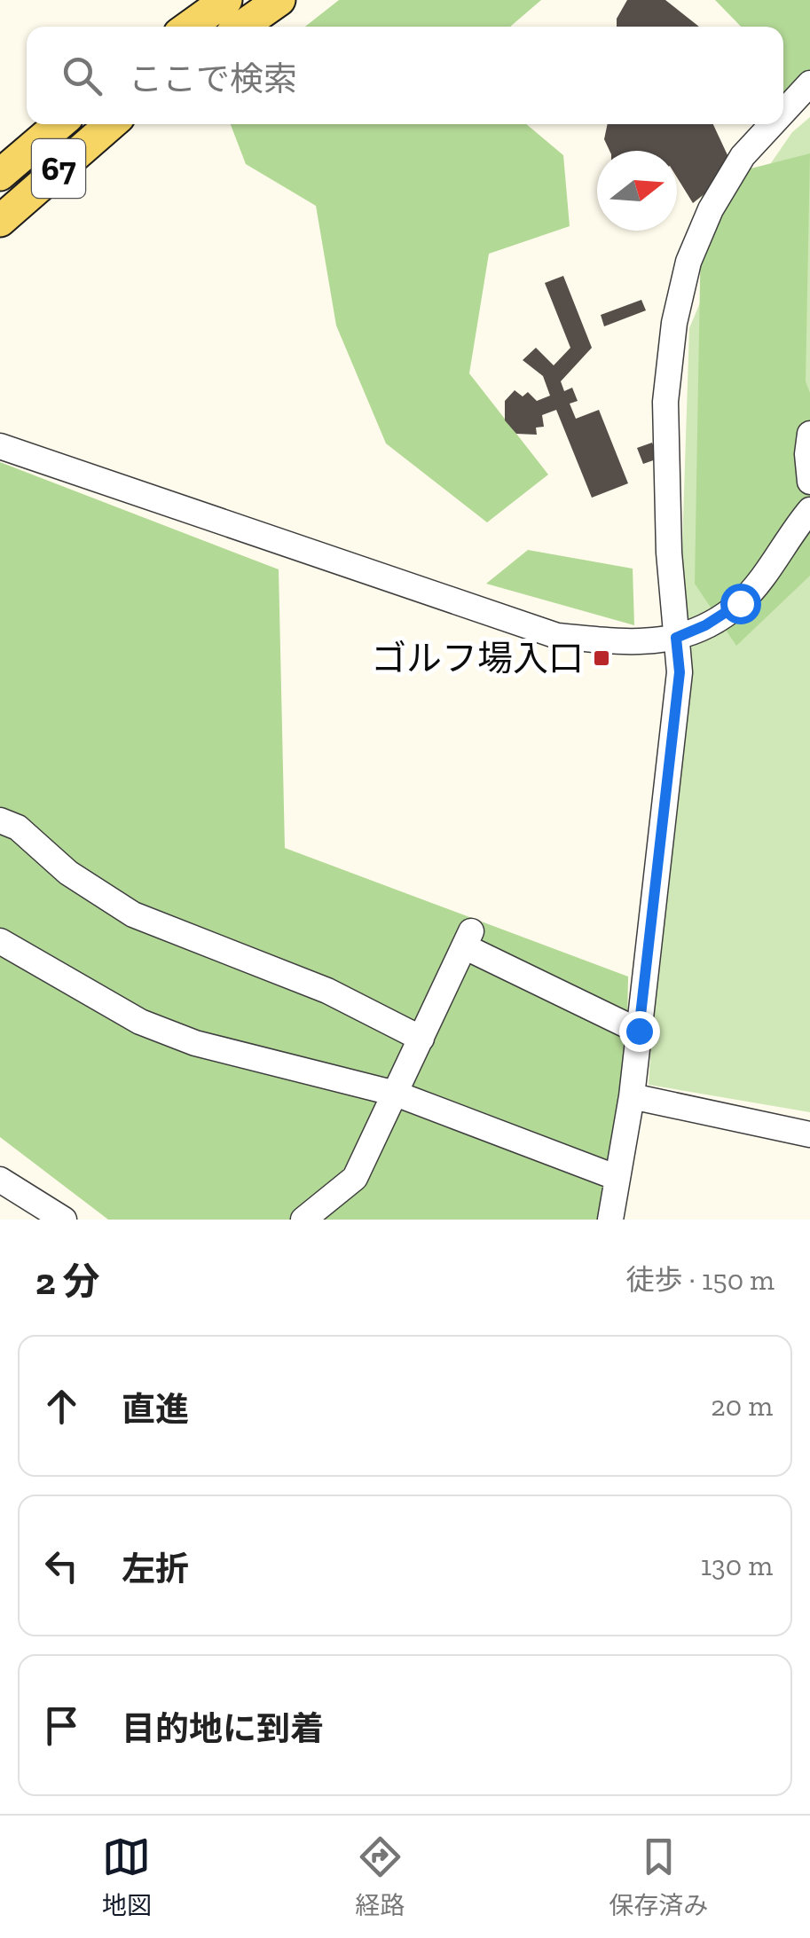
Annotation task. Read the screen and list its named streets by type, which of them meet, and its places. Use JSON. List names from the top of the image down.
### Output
{
  "streets": {
    "main road": ["67"]
  },
  "places": {
    "transit": ["ゴルフ場入口"]
  },
  "north": "right",
  "page": {
    "search": "ここで検索",
    "heading": ["2 分", "徒歩 · 150 m"],
    "list": [
      ["直進", "20 m"],
      ["左折", "130 m"],
      "目的地に到着"
    ],
    "nav": ["地図", "経路", "保存済み"]
  }
}
